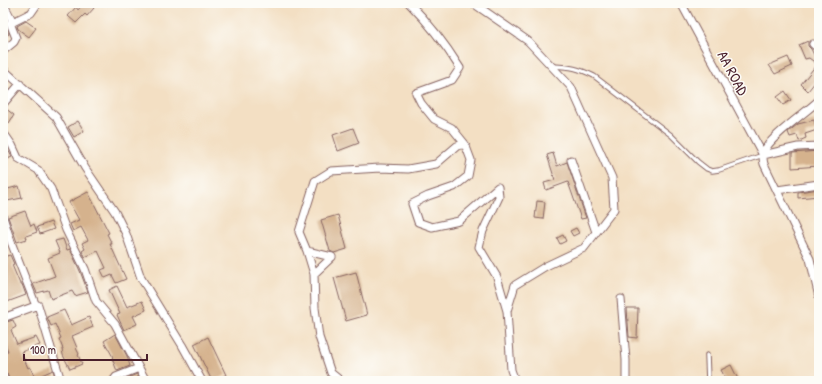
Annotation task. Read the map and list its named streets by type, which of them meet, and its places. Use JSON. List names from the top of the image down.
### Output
{
  "streets": {
    "street": ["AA ROAD"]
  },
  "scale_bar": "100 m"
}
